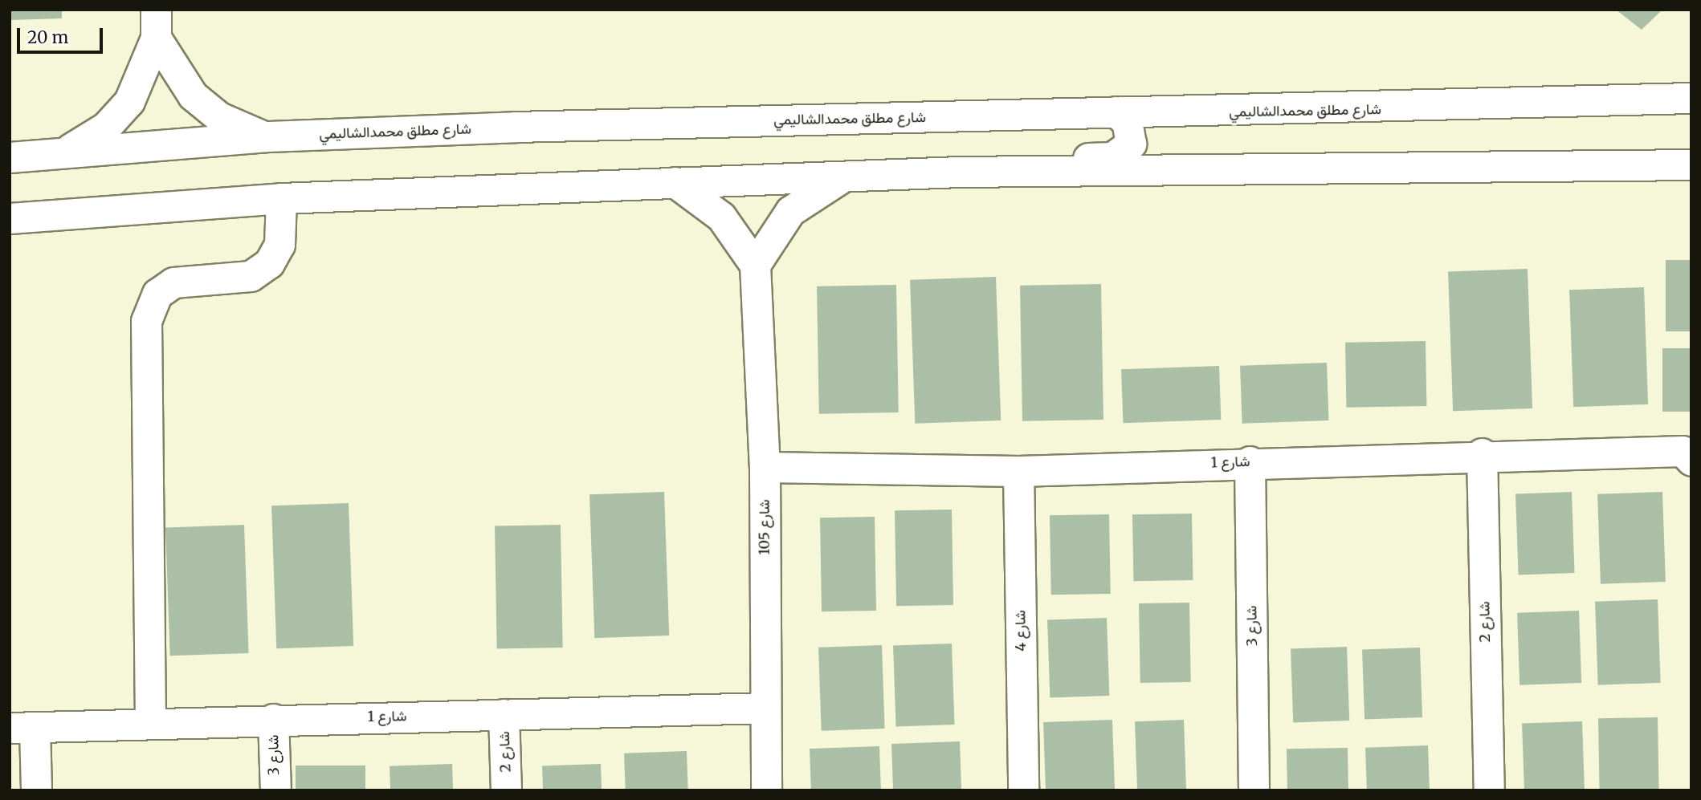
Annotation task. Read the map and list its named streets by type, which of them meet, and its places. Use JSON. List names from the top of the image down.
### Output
{
  "streets": {
    "street": [
      "شارع مطلق محمدالشاليمي",
      "شارع 1",
      "شارع 105",
      "شارع 2",
      "شارع 3",
      "شارع 4"
    ]
  },
  "crossings": [
    ["شارع 1", "شارع 105"],
    ["شارع 1", "شارع 2"],
    ["شارع 1", "شارع 3"],
    ["شارع 1", "شارع 4"]
  ],
  "scale_bar": "20 m"
}
